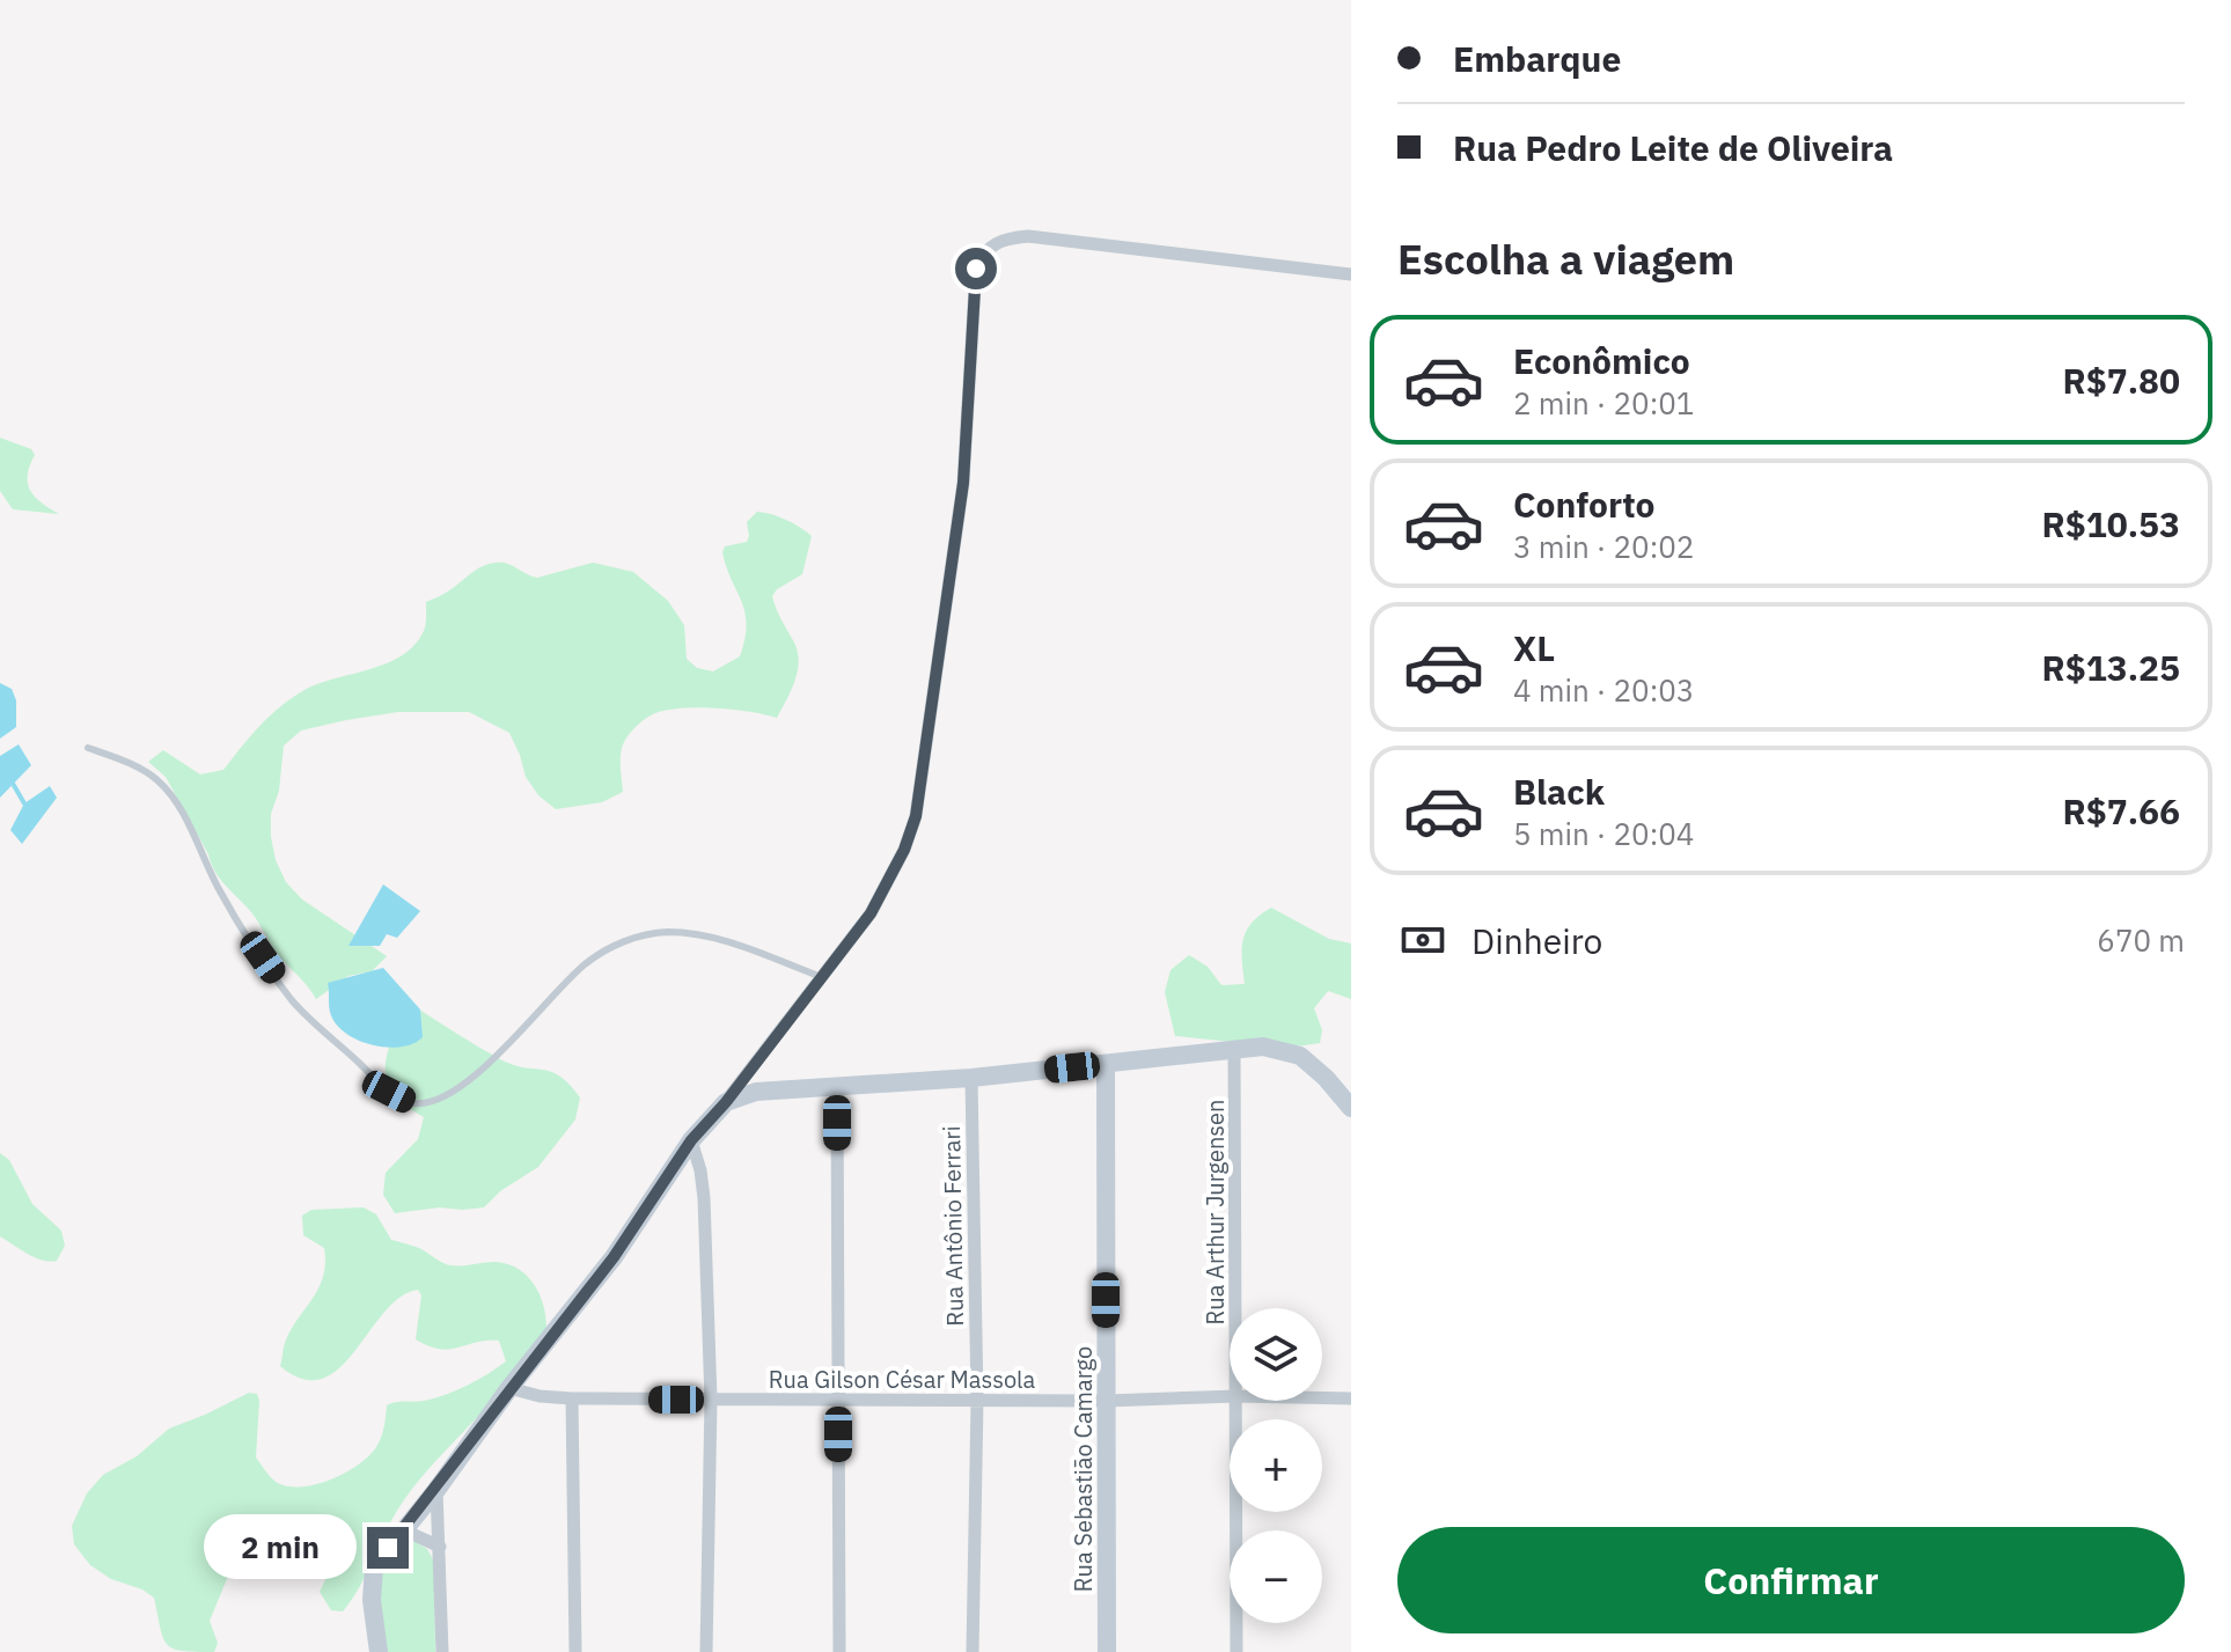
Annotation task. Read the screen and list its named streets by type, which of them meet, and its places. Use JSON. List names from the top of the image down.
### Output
{
  "streets": {
    "street": [
      "Rua Arthur Jurgensen",
      "Rua Antônio Ferrari",
      "Rua Gilson César Massola",
      "Rua Sebastião Camargo"
    ]
  },
  "crossings": [
    ["Rua Antônio Ferrari", "Rua Gilson César Massola"],
    ["Rua Gilson César Massola", "Rua Sebastião Camargo"]
  ],
  "page": {
    "banner": ["Embarque", "Rua Pedro Leite de Oliveira"],
    "heading": "Escolha a viagem",
    "list": [
      {
        "name": "Econômico",
        "note": "2 min · 20:01",
        "value": "R$7.80"
      },
      {
        "name": "Conforto",
        "note": "3 min · 20:02",
        "value": "R$10.53"
      },
      {
        "name": "XL",
        "note": "4 min · 20:03",
        "value": "R$13.25"
      },
      {
        "name": "Black",
        "note": "5 min · 20:04",
        "value": "R$7.66"
      }
    ],
    "pay": ["Dinheiro", "670 m"],
    "map_buttons": ["+", "−"],
    "buttons": "Confirmar",
    "bubble": "2 min"
  }
}
